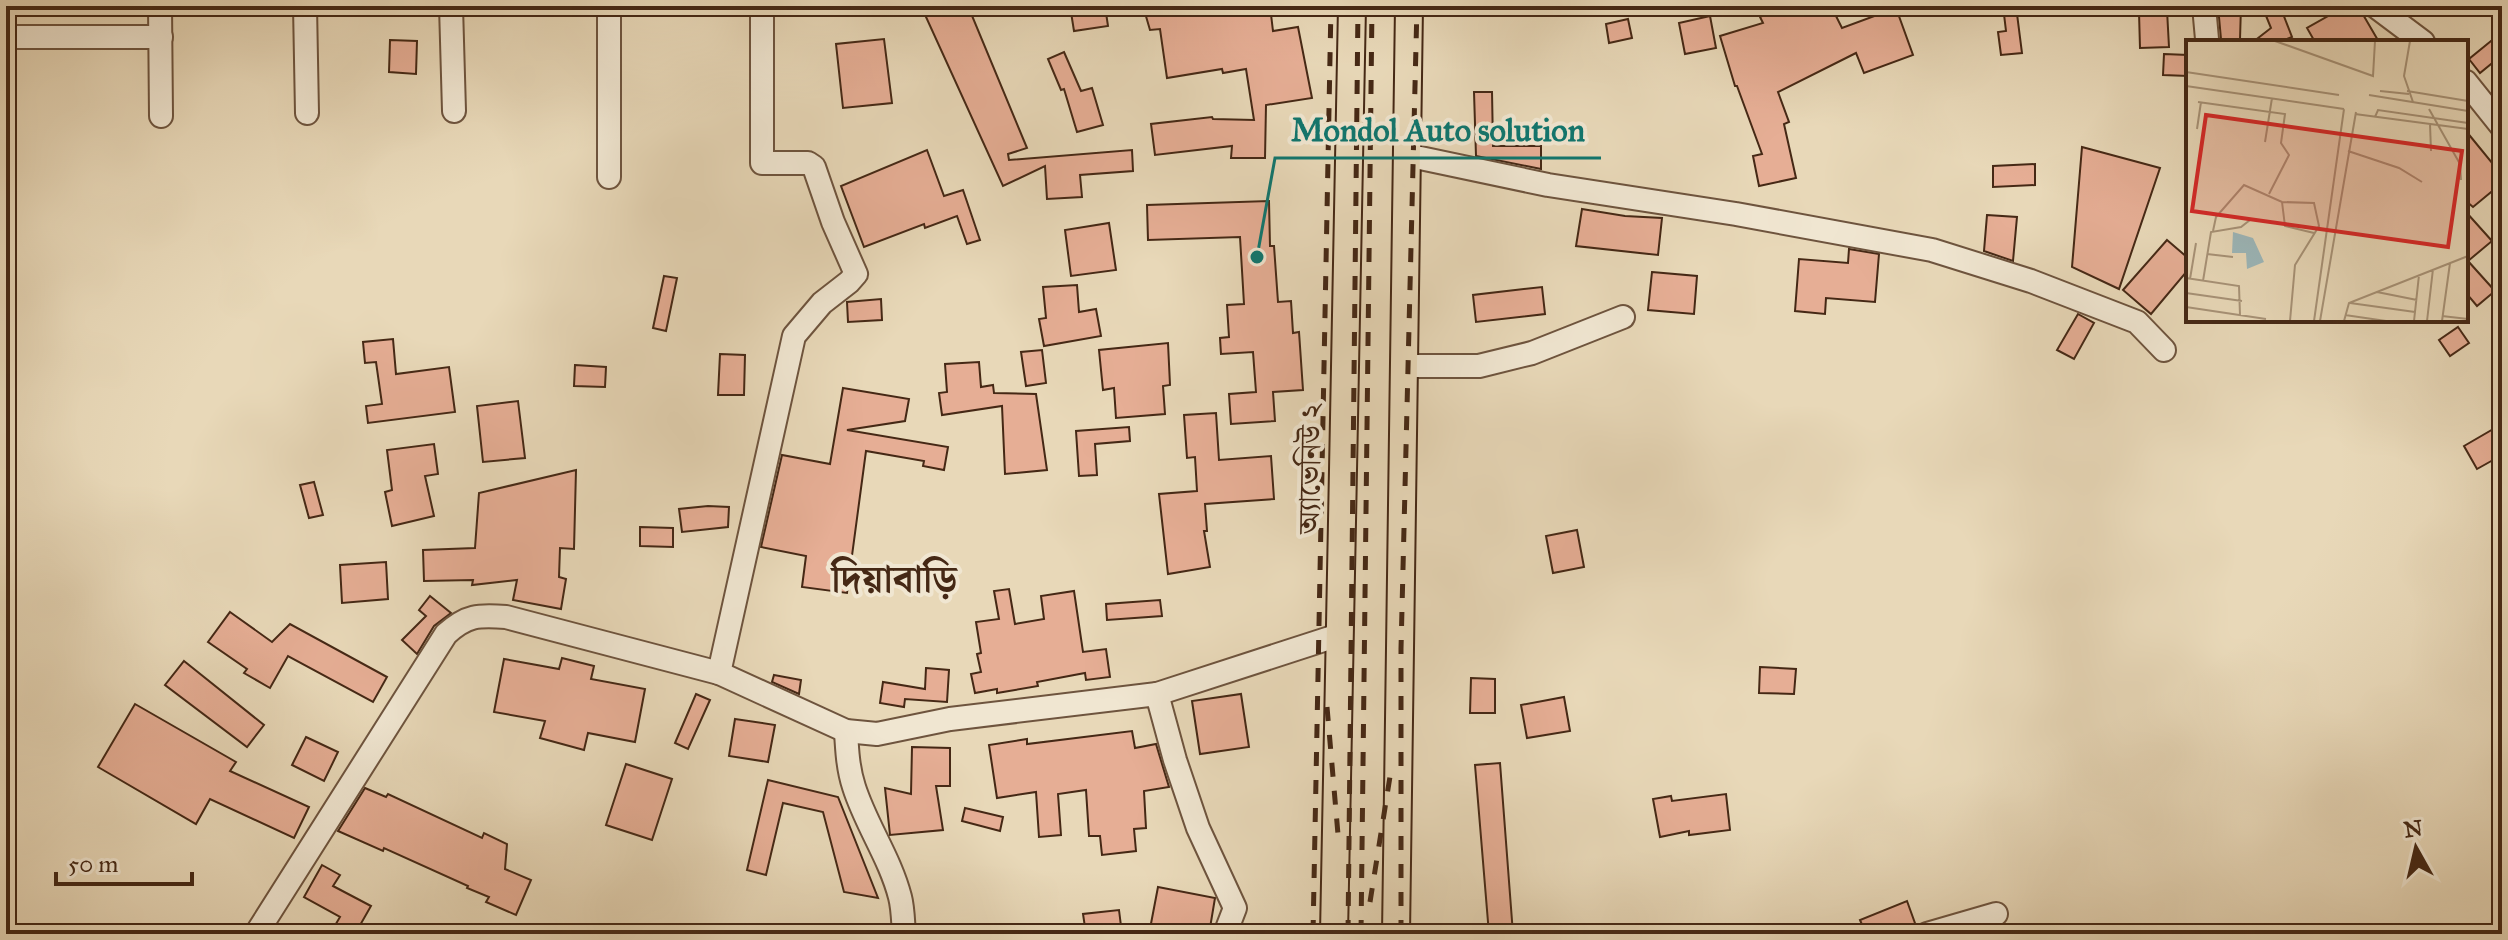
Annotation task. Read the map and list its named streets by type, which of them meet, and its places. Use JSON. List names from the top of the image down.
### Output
{
  "streets": {
    "main road": ["অ্যাভেনিউ ২"]
  },
  "districts": ["দিয়াবাড়ি"],
  "places": ["Mondol Auto solution"],
  "scale_bar": "50 m",
  "north": "top"
}
